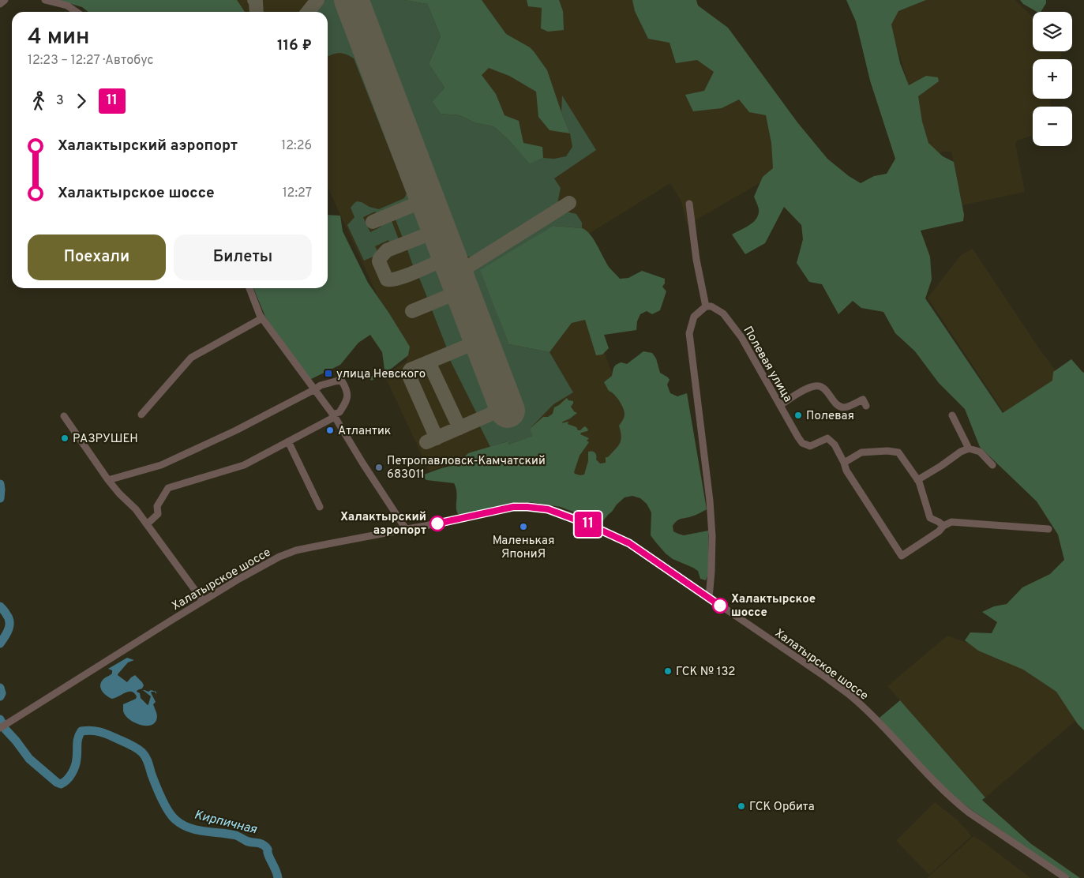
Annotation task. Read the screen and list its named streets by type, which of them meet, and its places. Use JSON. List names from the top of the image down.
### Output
{
  "streets": {
    "street": ["Полевая улица", "Халатырское шоссе"]
  },
  "water": ["Кирпичная"],
  "places": {
    "transit": ["улица Невского"],
    "other": [
      "Полевая",
      "Атлантик",
      "РАЗРУШЕН",
      "Петропавловск-Камчатский 683011",
      "Халактырский аэропорт",
      "Маленькая ЯпониЯ",
      "Халактырское шоссе",
      "ГСК № 132",
      "ГСК Орбита"
    ]
  },
  "lines": ["bus line 11"],
  "page": {
    "on_map": "11",
    "map_buttons": ["+", "−"],
    "heading": ["4 мин", "12:23 – 12:27 · Автобус", "116 ₽"],
    "legs": ["3", "11"],
    "list": [
      {
        "name": "Халактырский аэропорт",
        "value": "12:26"
      },
      {
        "name": "Халактырское шоссе",
        "value": "12:27"
      }
    ],
    "buttons": ["Поехали", "Билеты"]
  }
}
